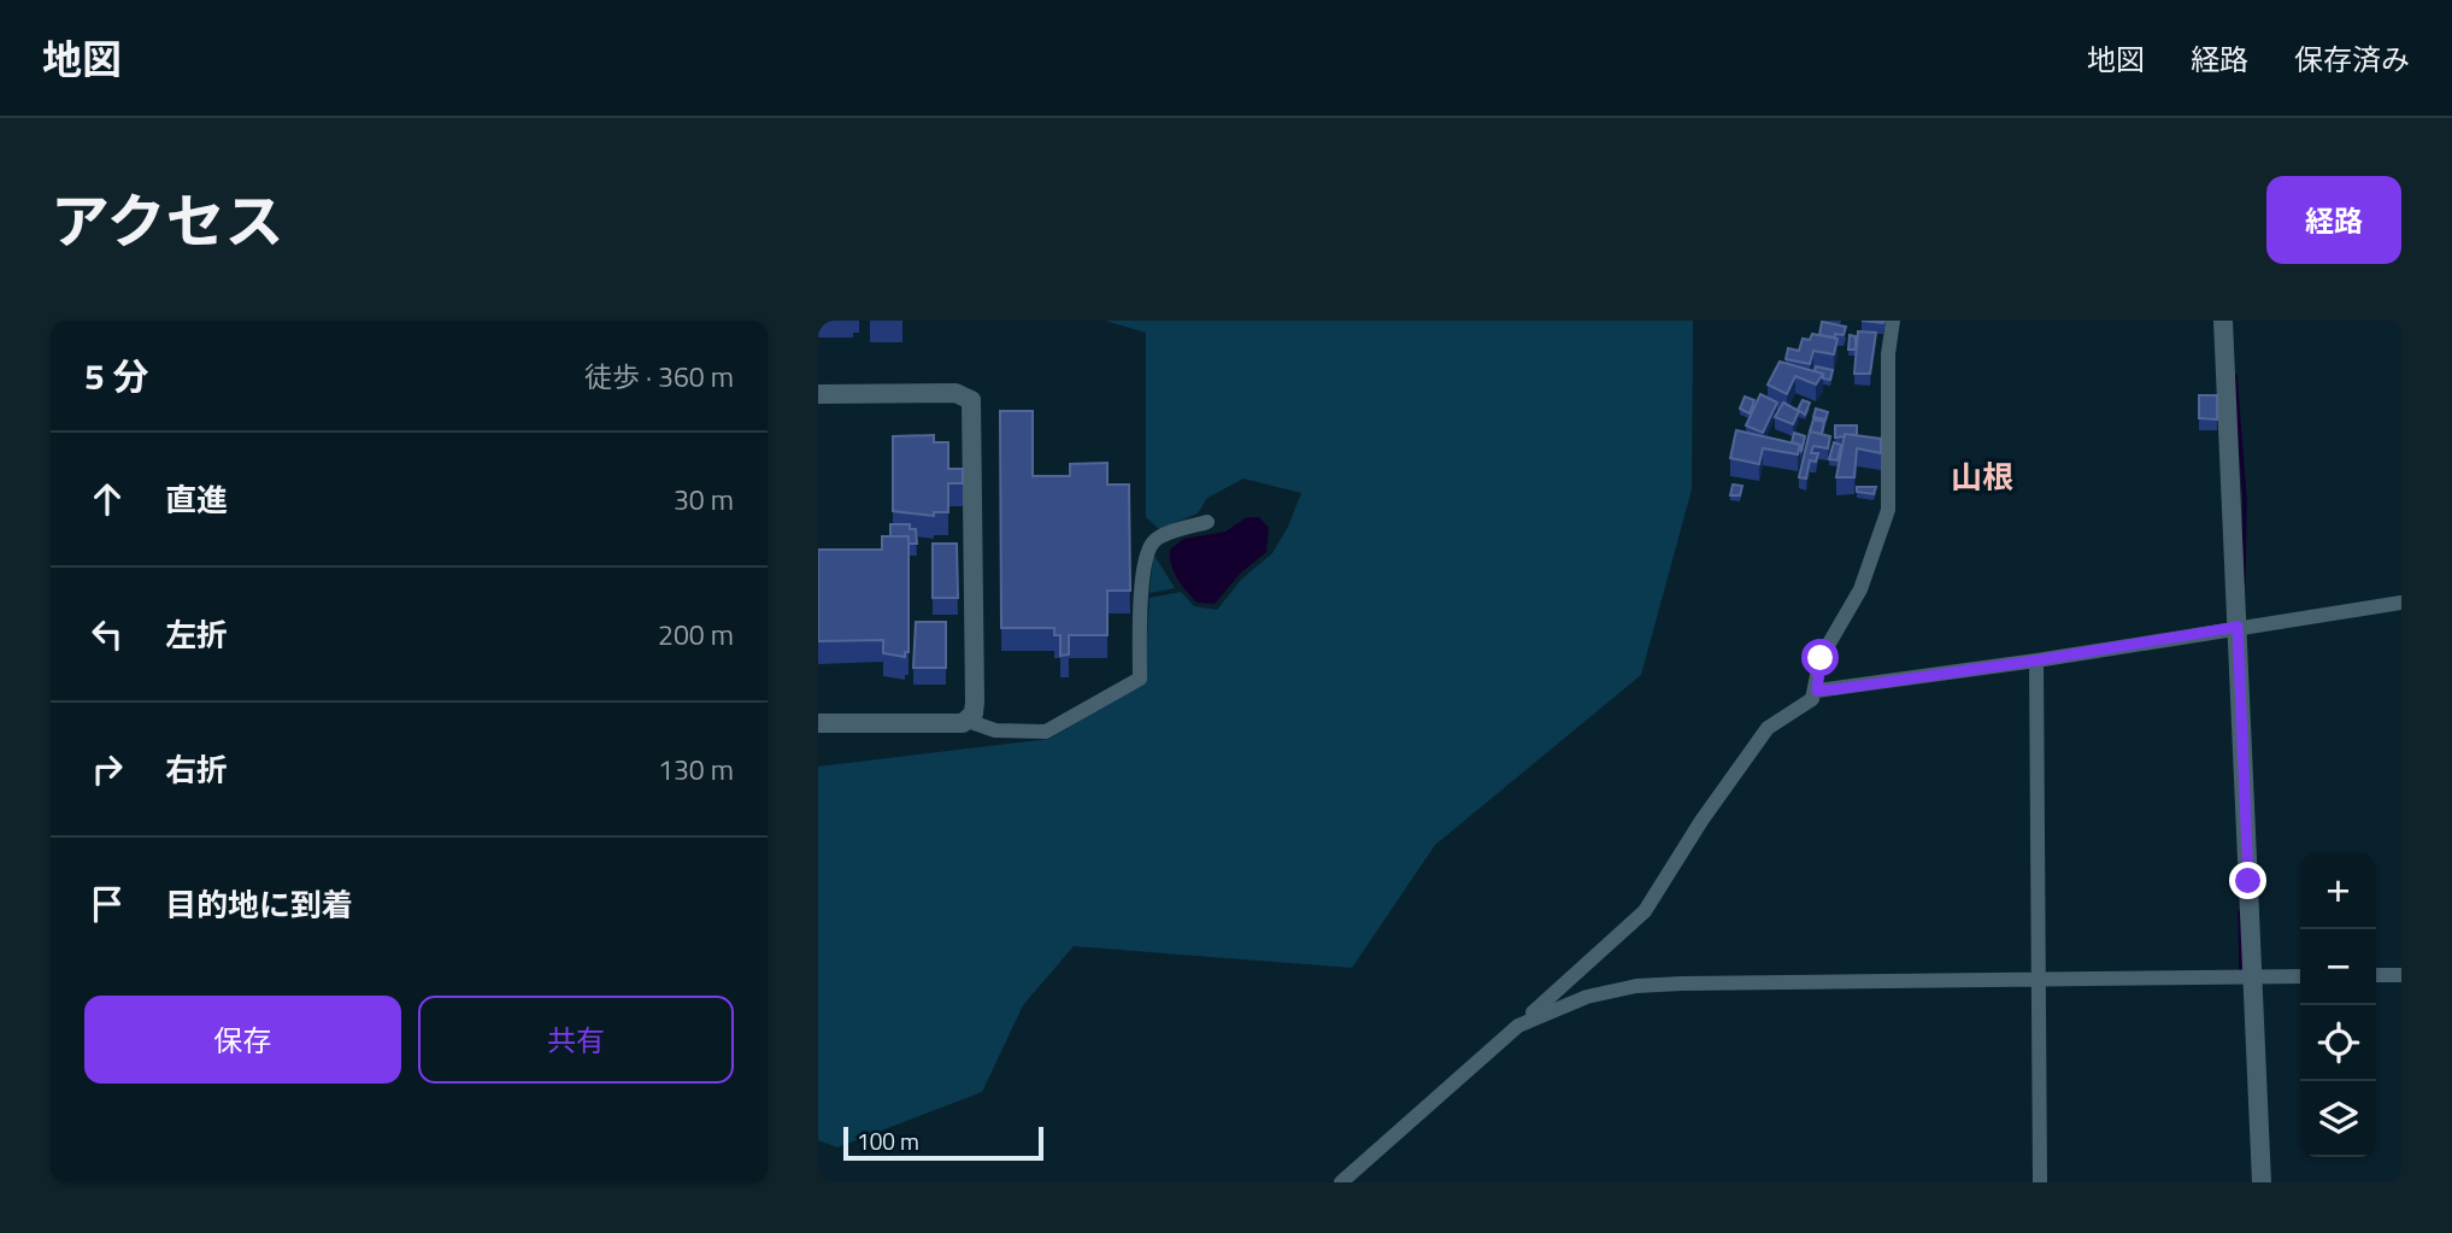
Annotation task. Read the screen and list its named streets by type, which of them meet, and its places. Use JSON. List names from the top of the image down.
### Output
{
  "districts": ["山根"],
  "scale_bar": "100 m",
  "page": {
    "header": "地図",
    "nav": ["地図", "経路", "保存済み"],
    "title": "アクセス",
    "buttons": [
      "経路",
      ["保存", "共有"]
    ],
    "heading": ["5 分", "徒歩 · 360 m"],
    "list": [
      ["直進", "30 m"],
      ["左折", "200 m"],
      ["右折", "130 m"],
      "目的地に到着"
    ],
    "map_buttons": ["+", "−"],
    "scale": "100 m"
  }
}
